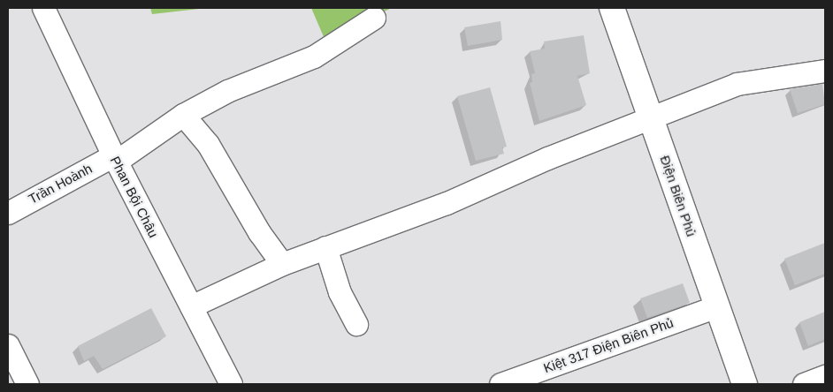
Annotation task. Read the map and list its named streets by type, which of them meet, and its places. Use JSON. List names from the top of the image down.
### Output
{
  "streets": {
    "main road": ["Điện Biên Phủ"],
    "street": ["Trần Hoành", "Phan Bội Châu", "Kiệt 317 Điện Biên Phủ"]
  },
  "crossings": [
    ["Trần Hoành", "Phan Bội Châu"],
    ["Điện Biên Phủ", "Kiệt 317 Điện Biên Phủ"]
  ]
}
